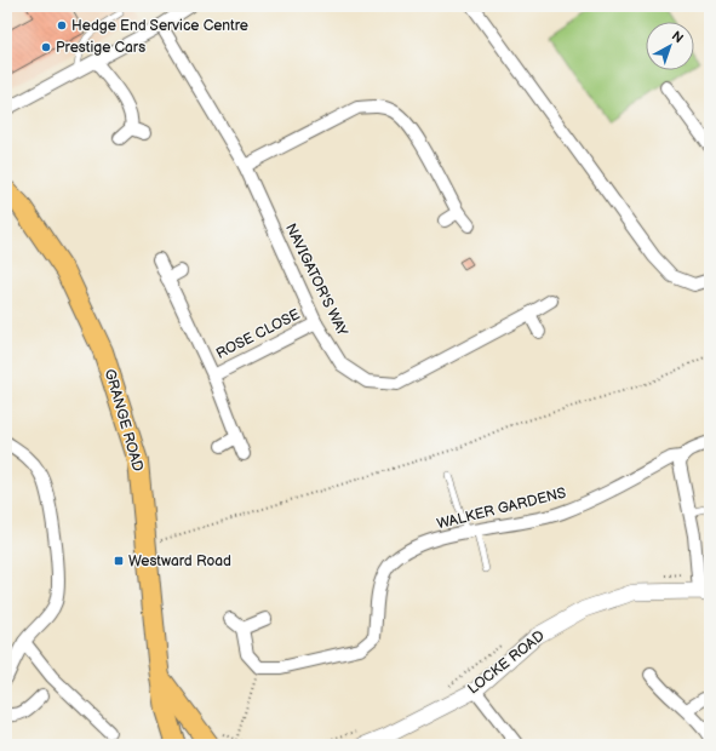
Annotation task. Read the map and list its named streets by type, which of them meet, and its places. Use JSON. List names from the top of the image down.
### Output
{
  "streets": {
    "main road": ["GRANGE ROAD"],
    "street": [
      "NAVIGATOR'S WAY",
      "ROSE CLOSE",
      "WALKER GARDENS",
      "LOCKE ROAD"
    ]
  },
  "crossings": [
    ["NAVIGATOR'S WAY", "ROSE CLOSE"]
  ],
  "places": {
    "other": ["Hedge End Service Centre", "Prestige Cars"],
    "transit": ["Westward Road"]
  },
  "north": "top right"
}
